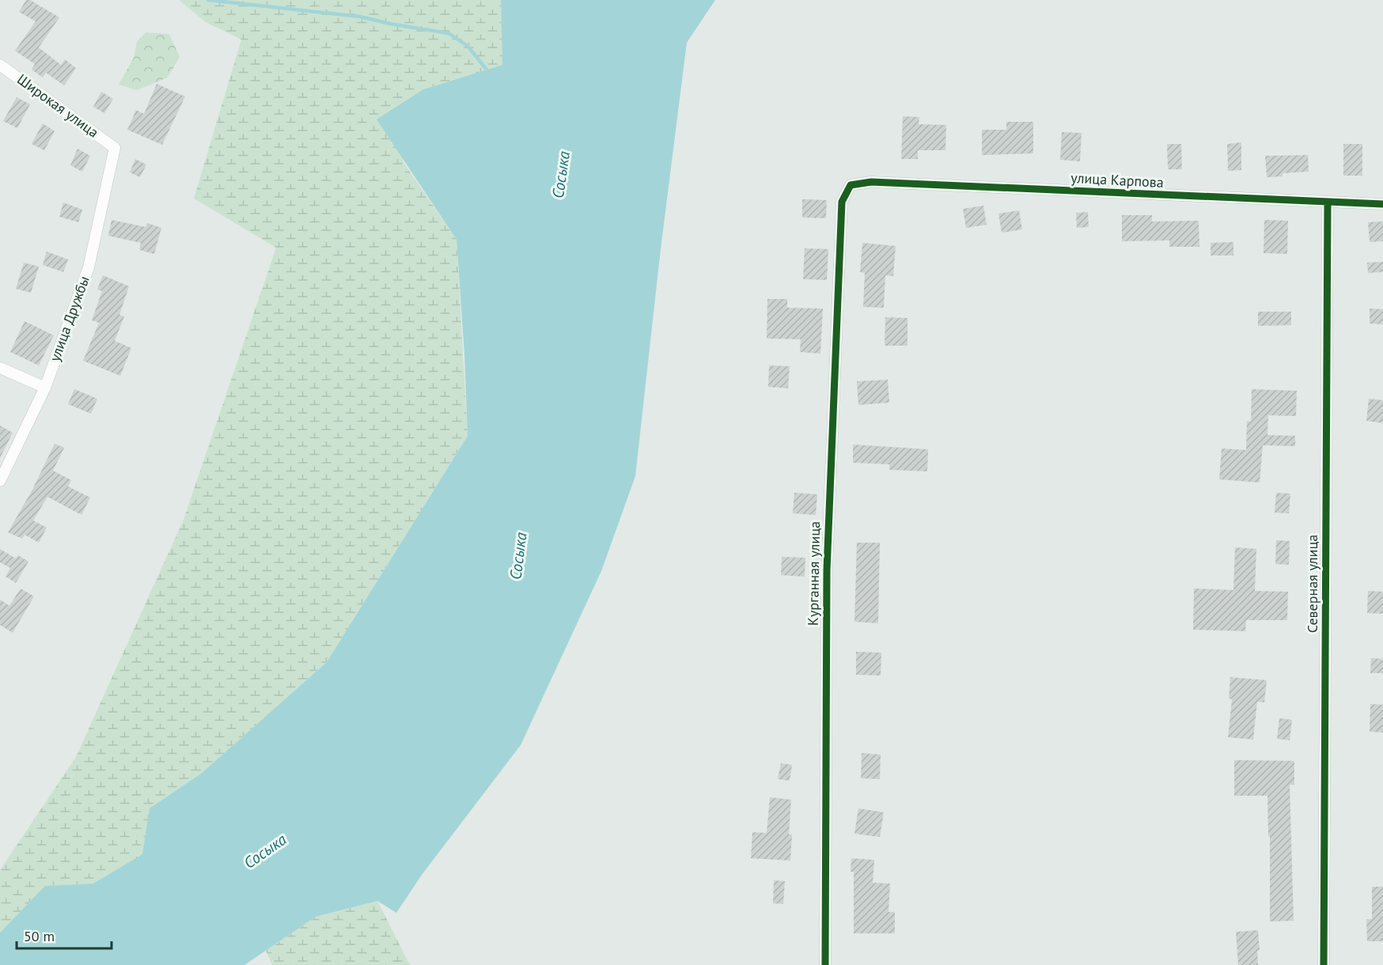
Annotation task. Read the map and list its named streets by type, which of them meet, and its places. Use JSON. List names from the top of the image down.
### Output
{
  "streets": {
    "street": [
      "Широкая улица",
      "улица Карпова",
      "улица Дружбы",
      "Курганная улица",
      "Северная улица"
    ]
  },
  "crossings": [
    ["Широкая улица", "улица Дружбы"],
    ["улица Карпова", "Курганная улица"],
    ["улица Карпова", "Северная улица"]
  ],
  "water": ["Сосыка"],
  "scale_bar": "50 m"
}
